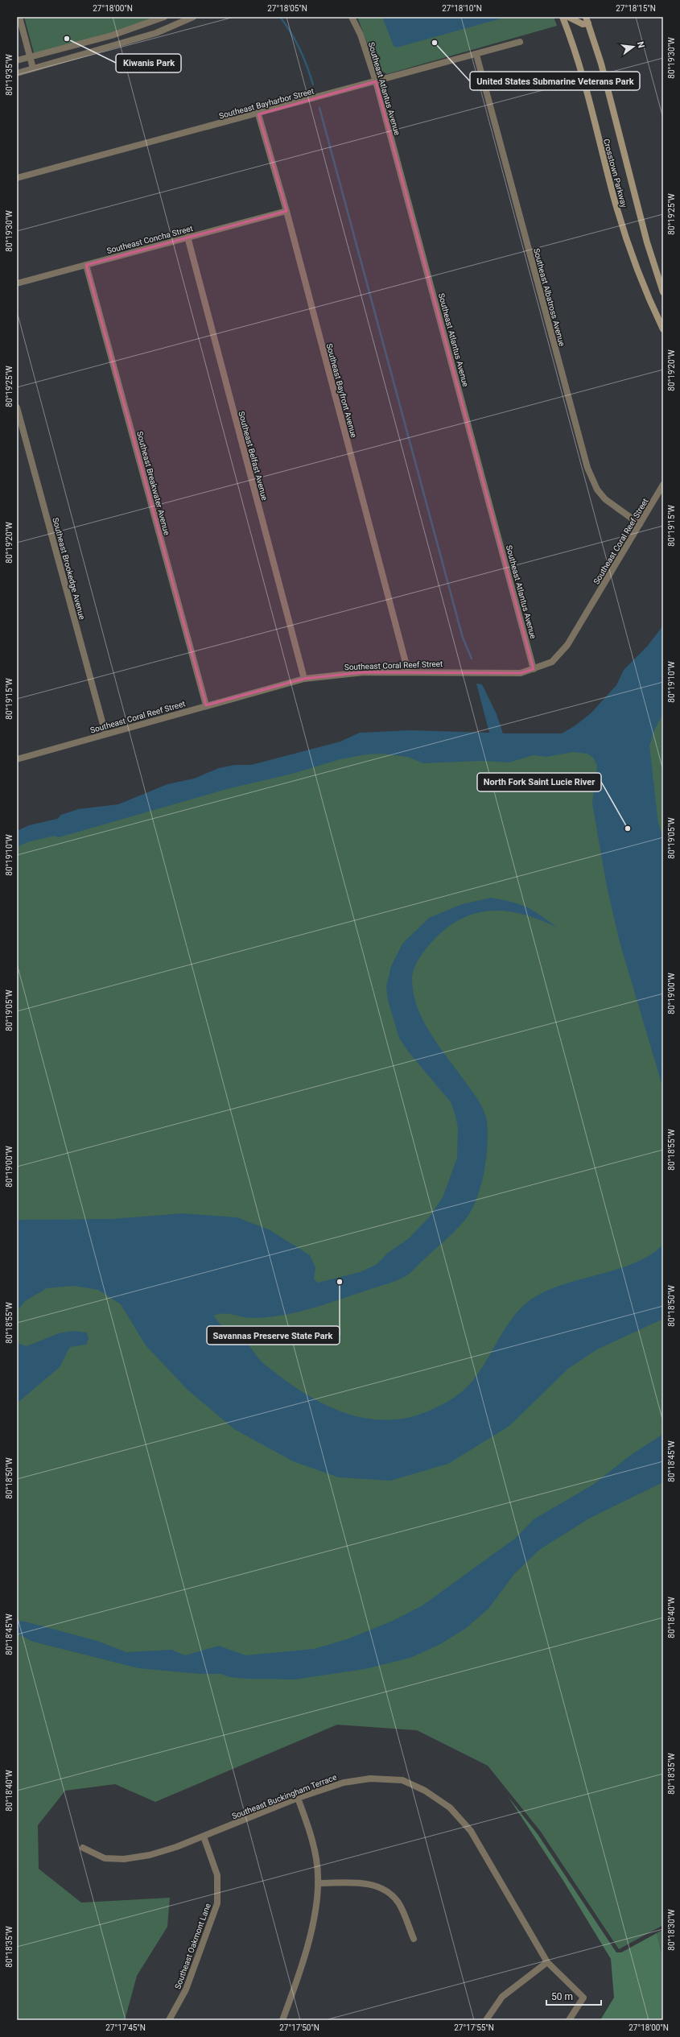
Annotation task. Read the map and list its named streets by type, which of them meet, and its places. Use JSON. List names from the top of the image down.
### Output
{
  "streets": {
    "main road": ["Crosstown Parkway"],
    "street": [
      "Southeast Atlantus Avenue",
      "Southeast Bayharbor Street",
      "Southeast Concha Street",
      "Southeast Albatross Avenue",
      "Southeast Bayfront Avenue",
      "Southeast Belfast Avenue",
      "Southeast Breakwater Avenue",
      "Southeast Coral Reef Street",
      "Southeast Brookedge Avenue",
      "Southeast Buckingham Terrace",
      "Southeast Oakmont Lane"
    ]
  },
  "crossings": [
    ["Southeast Atlantus Avenue", "Southeast Bayharbor Street"],
    ["Southeast Atlantus Avenue", "Southeast Coral Reef Street"],
    ["Southeast Bayharbor Street", "Southeast Albatross Avenue"],
    ["Southeast Bayharbor Street", "Southeast Bayfront Avenue"],
    ["Southeast Concha Street", "Southeast Bayfront Avenue"],
    ["Southeast Concha Street", "Southeast Belfast Avenue"],
    ["Southeast Concha Street", "Southeast Breakwater Avenue"],
    ["Southeast Albatross Avenue", "Southeast Coral Reef Street"],
    ["Southeast Bayfront Avenue", "Southeast Coral Reef Street"],
    ["Southeast Belfast Avenue", "Southeast Coral Reef Street"],
    ["Southeast Breakwater Avenue", "Southeast Coral Reef Street"],
    ["Southeast Coral Reef Street", "Southeast Brookedge Avenue"],
    ["Southeast Buckingham Terrace", "Southeast Oakmont Lane"]
  ],
  "places": [
    "Kiwanis Park",
    "United States Submarine Veterans Park",
    "North Fork Saint Lucie River",
    "Savannas Preserve State Park"
  ],
  "scale_bar": "50 m",
  "north": "right",
  "coordinates": [
    "27°18'00\"N",
    "27°18'05\"N",
    "27°18'10\"N",
    "27°18'15\"N",
    "80°19'30\"W",
    "80°19'35\"W",
    "80°19'25\"W",
    "80°19'20\"W",
    "80°19'15\"W",
    "80°19'10\"W",
    "80°19'05\"W",
    "80°19'00\"W",
    "80°18'55\"W",
    "80°18'50\"W",
    "80°18'45\"W",
    "80°18'40\"W",
    "80°18'35\"W",
    "80°18'30\"W",
    "27°17'45\"N",
    "27°17'50\"N",
    "27°17'55\"N"
  ]
}
